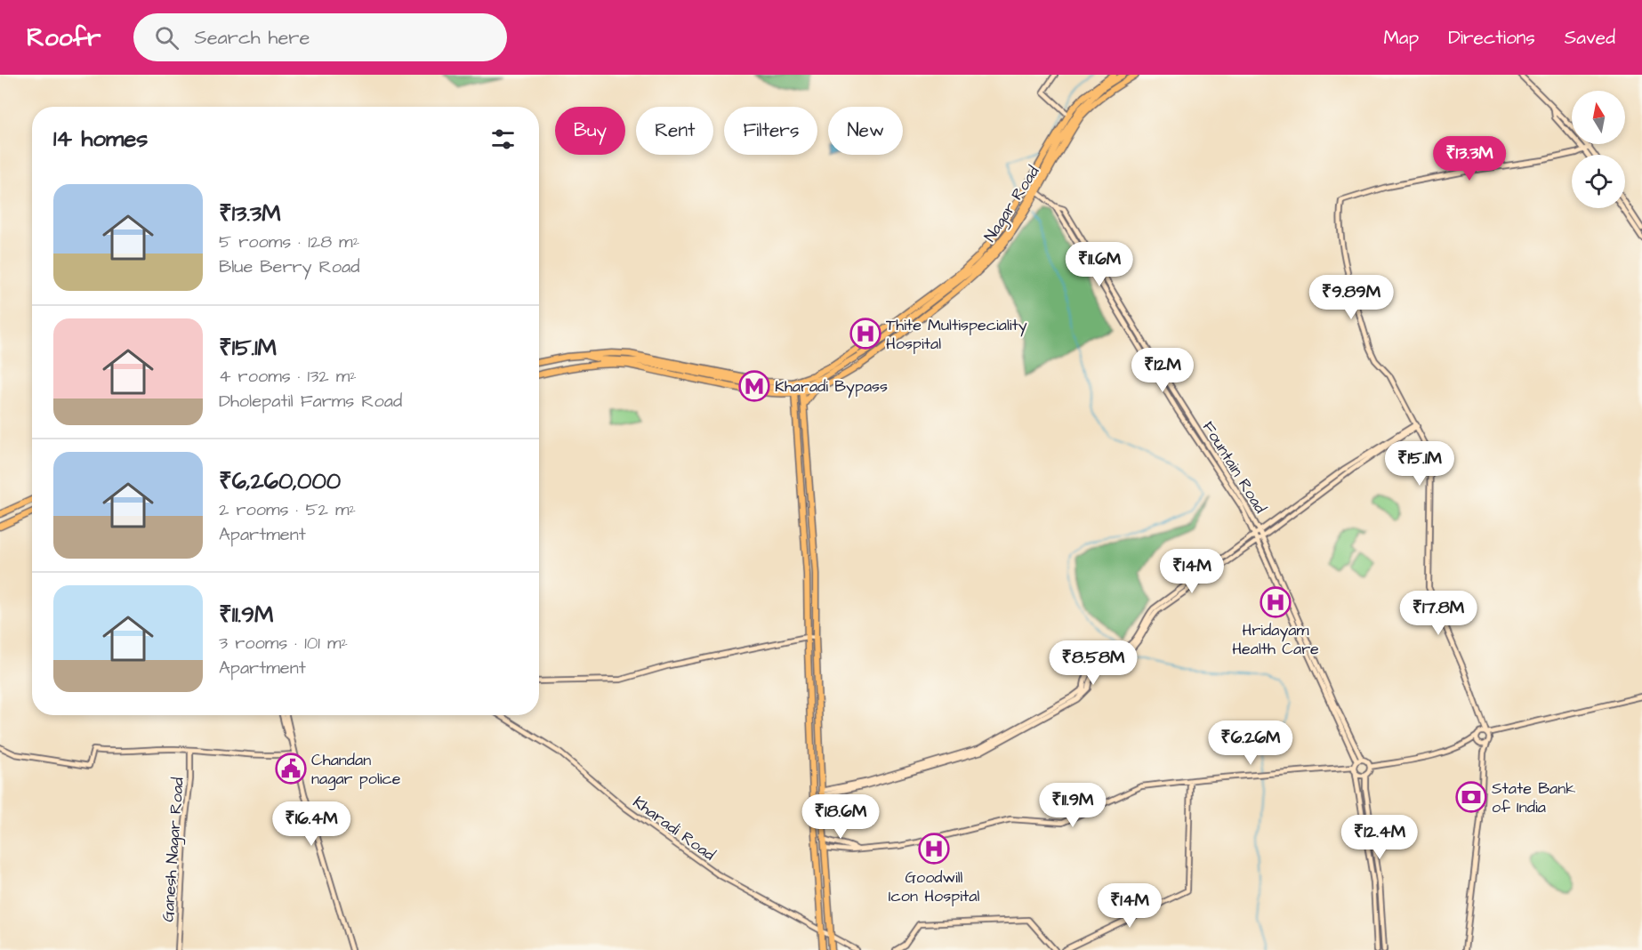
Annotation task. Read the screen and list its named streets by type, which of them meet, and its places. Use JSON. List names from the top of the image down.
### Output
{
  "streets": {
    "highway": ["Nagar Road"],
    "street": ["Fountain Road", "Kharadi Road", "Ganesh Nagar Road"]
  },
  "crossings": [
    ["Nagar Road", "Fountain Road"]
  ],
  "places": {
    "hospital": ["Thite Multispeciality Hospital", "Hridayam Health Care", "Goodwill Icon Hospital"],
    "metro station": ["Kharadi Bypass"],
    "public building": ["Chandan nagar police"],
    "bank": ["State Bank of India"]
  },
  "north": "top",
  "page": {
    "header": "Roofr",
    "search": "Search here",
    "nav": ["Map", "Directions", "Saved"],
    "chip": [
      "Buy",
      "Rent",
      "Filters",
      "New"
    ],
    "heading": "14 homes",
    "price": [
      "₹13.3M",
      "₹11.6M",
      "₹9.89M",
      "₹12M",
      "₹15.1M",
      "₹14M",
      "₹17.8M",
      "₹8.58M",
      "₹6.26M",
      "₹11.9M",
      "₹18.6M",
      "₹16.4M",
      "₹12.4M",
      "₹14M"
    ],
    "list": [
      {
        "name": "₹13.3M",
        "note": "5 rooms · 128 m² · Blue Berry Road"
      },
      {
        "name": "₹15.1M",
        "note": "4 rooms · 132 m² · Dholepatil Farms Road"
      },
      {
        "name": "₹6,260,000",
        "note": "2 rooms · 52 m² · Apartment"
      },
      {
        "name": "₹11.9M",
        "note": "3 rooms · 101 m² · Apartment"
      }
    ]
  }
}
